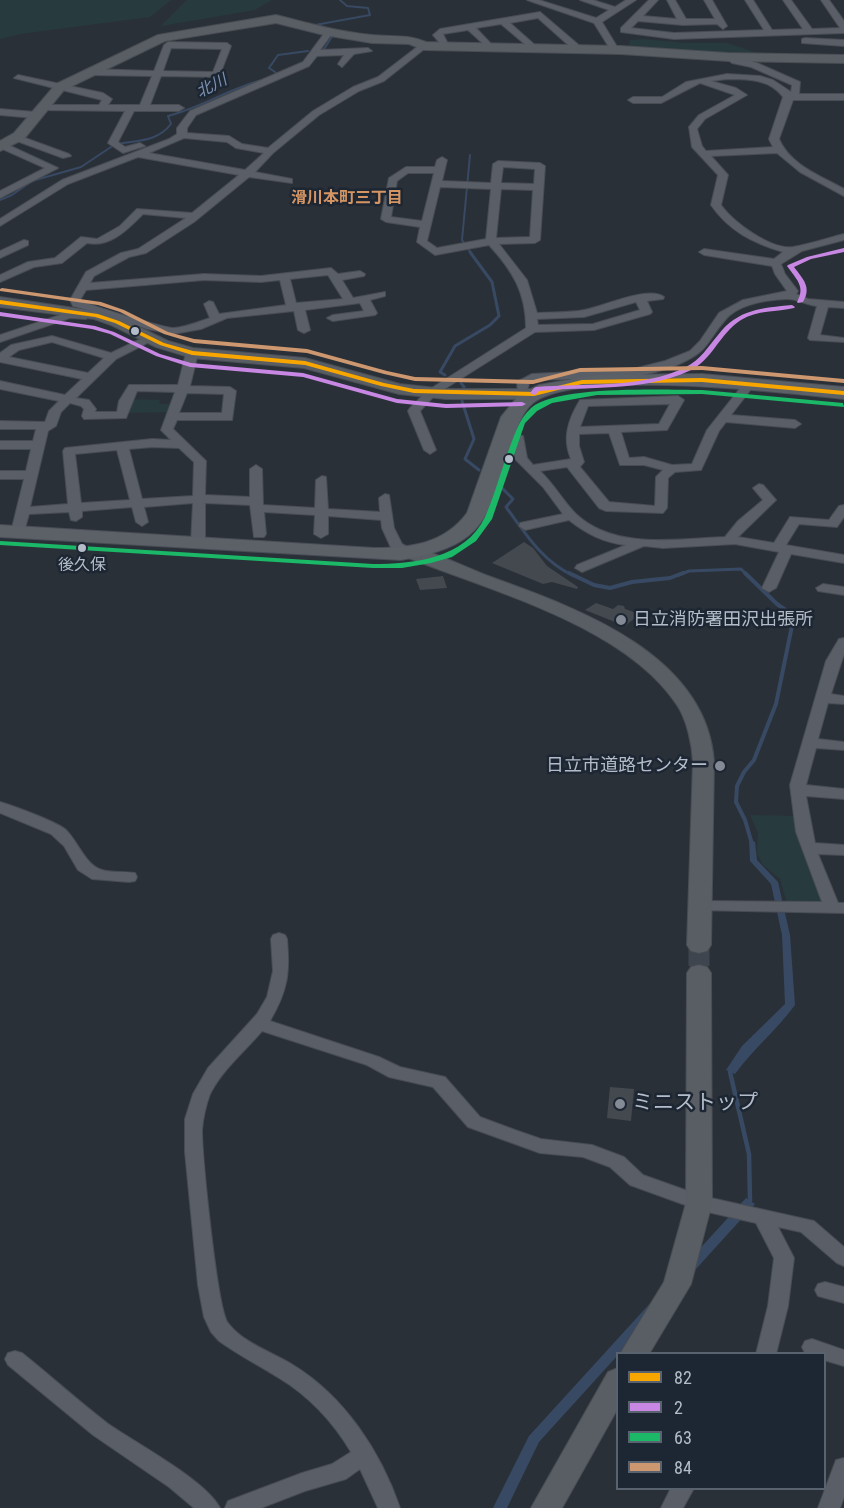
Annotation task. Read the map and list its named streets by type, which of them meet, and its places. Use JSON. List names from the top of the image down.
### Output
{
  "districts": ["滑川本町三丁目"],
  "water": ["北川"],
  "places": [
    "後久保",
    "日立消防署田沢出張所",
    "日立市道路センター",
    "ミニストップ"
  ],
  "lines": [
    "transit line 2",
    "transit line 84",
    "transit line 82",
    "transit line 63"
  ],
  "legend": [
    "82",
    "2",
    "63",
    "84"
  ]
}
